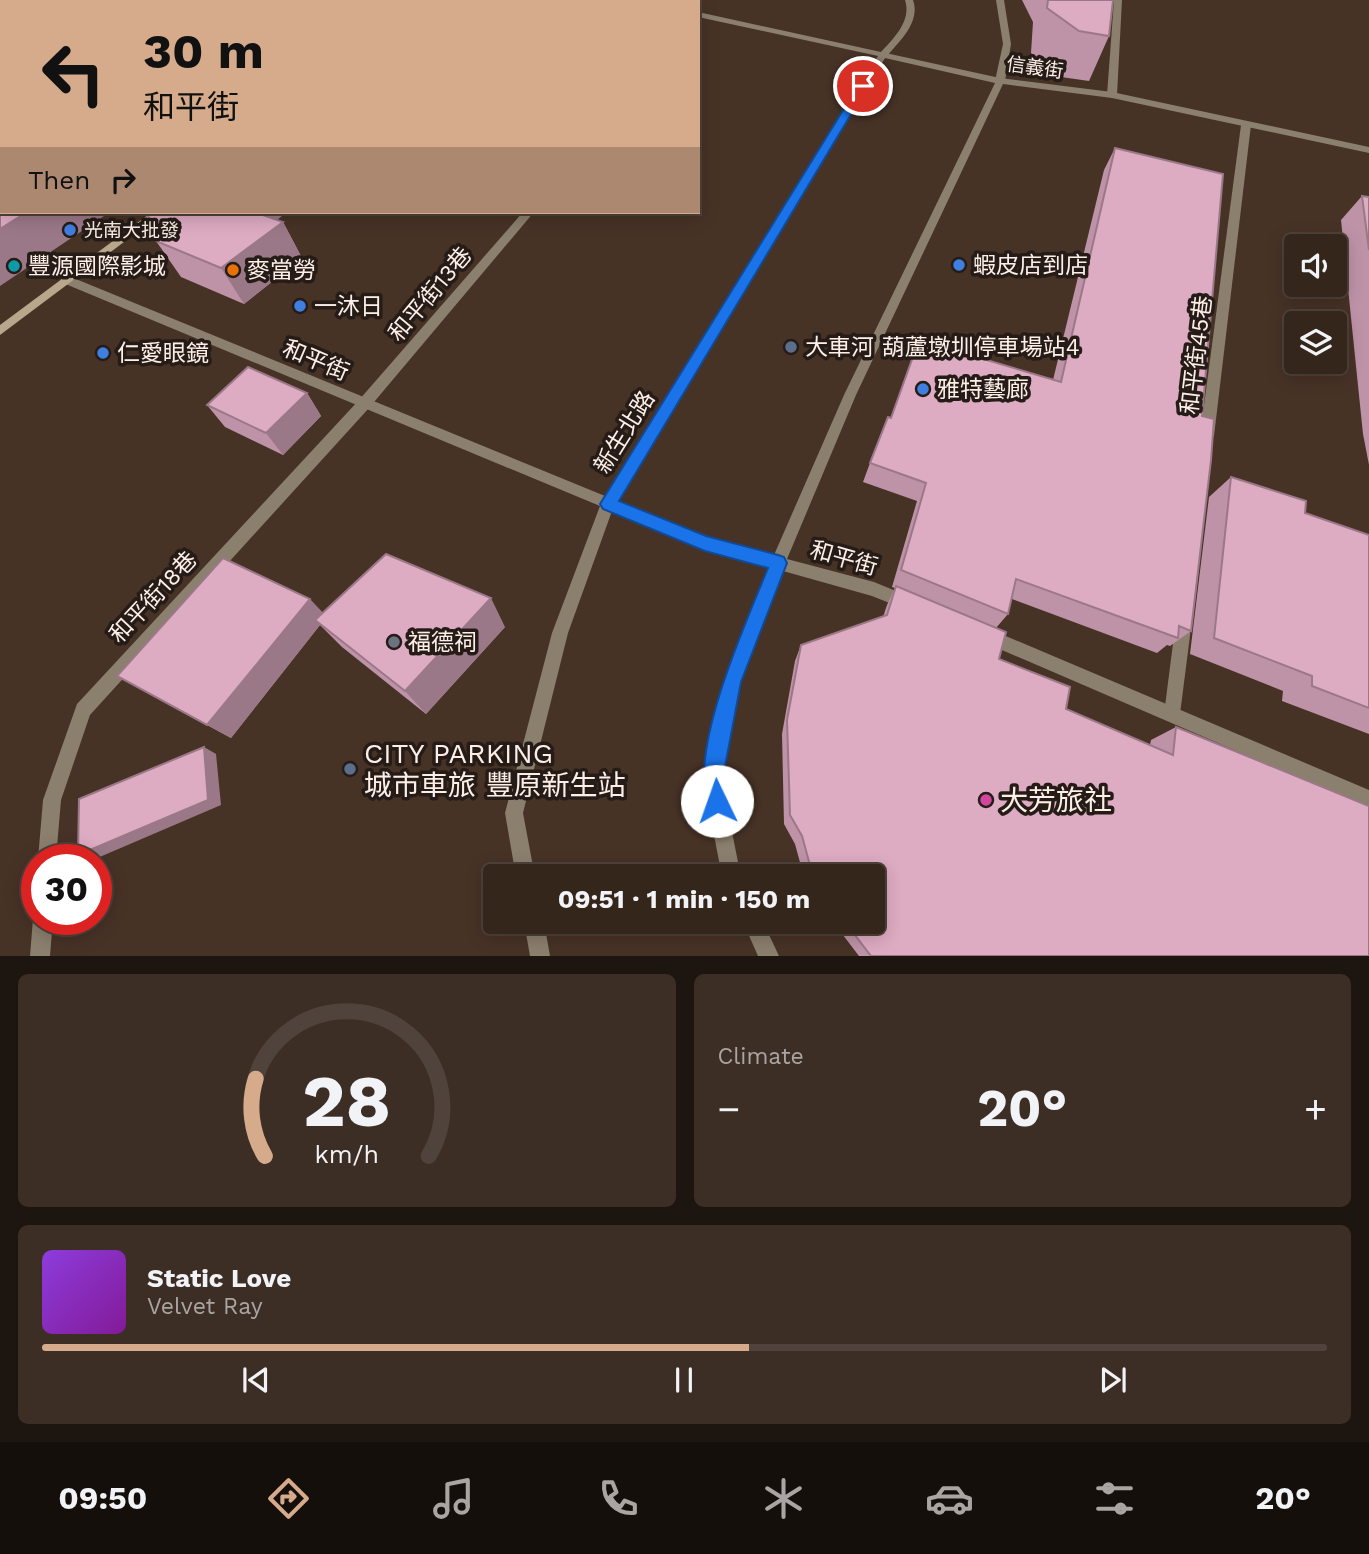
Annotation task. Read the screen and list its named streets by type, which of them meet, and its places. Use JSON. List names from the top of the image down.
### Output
{
  "streets": {
    "street": [
      "信義街",
      "和平街13巷",
      "和平街45巷",
      "和平街",
      "新生北路",
      "和平街18巷"
    ]
  },
  "crossings": [
    ["信義街", "和平街45巷"],
    ["信義街", "新生北路"],
    ["和平街13巷", "和平街"],
    ["和平街13巷", "和平街18巷"],
    ["和平街", "新生北路"],
    ["和平街", "和平街18巷"]
  ],
  "places": [
    "光南大批發",
    "蝦皮店到店",
    "豐源國際影城",
    "麥當勞",
    "一沐日",
    "大車河 葫蘆墩圳停車場站4",
    "仁愛眼鏡",
    "雅特藝廊",
    "福德祠",
    "CITY PARKING 城市車旅 豐原新生站",
    "大芳旅社"
  ],
  "page": {
    "turn": ["30 m", "和平街"],
    "then": "Then",
    "limit": "30",
    "trip": "09:51 · 1 min · 150 m",
    "tile": "Climate",
    "heat": ["−", "20°", "+"],
    "song": ["Static Love", "Velvet Ray"],
    "tabs": ["09:50", "20°"],
    "gauge": ["28", "km/h"]
  }
}
